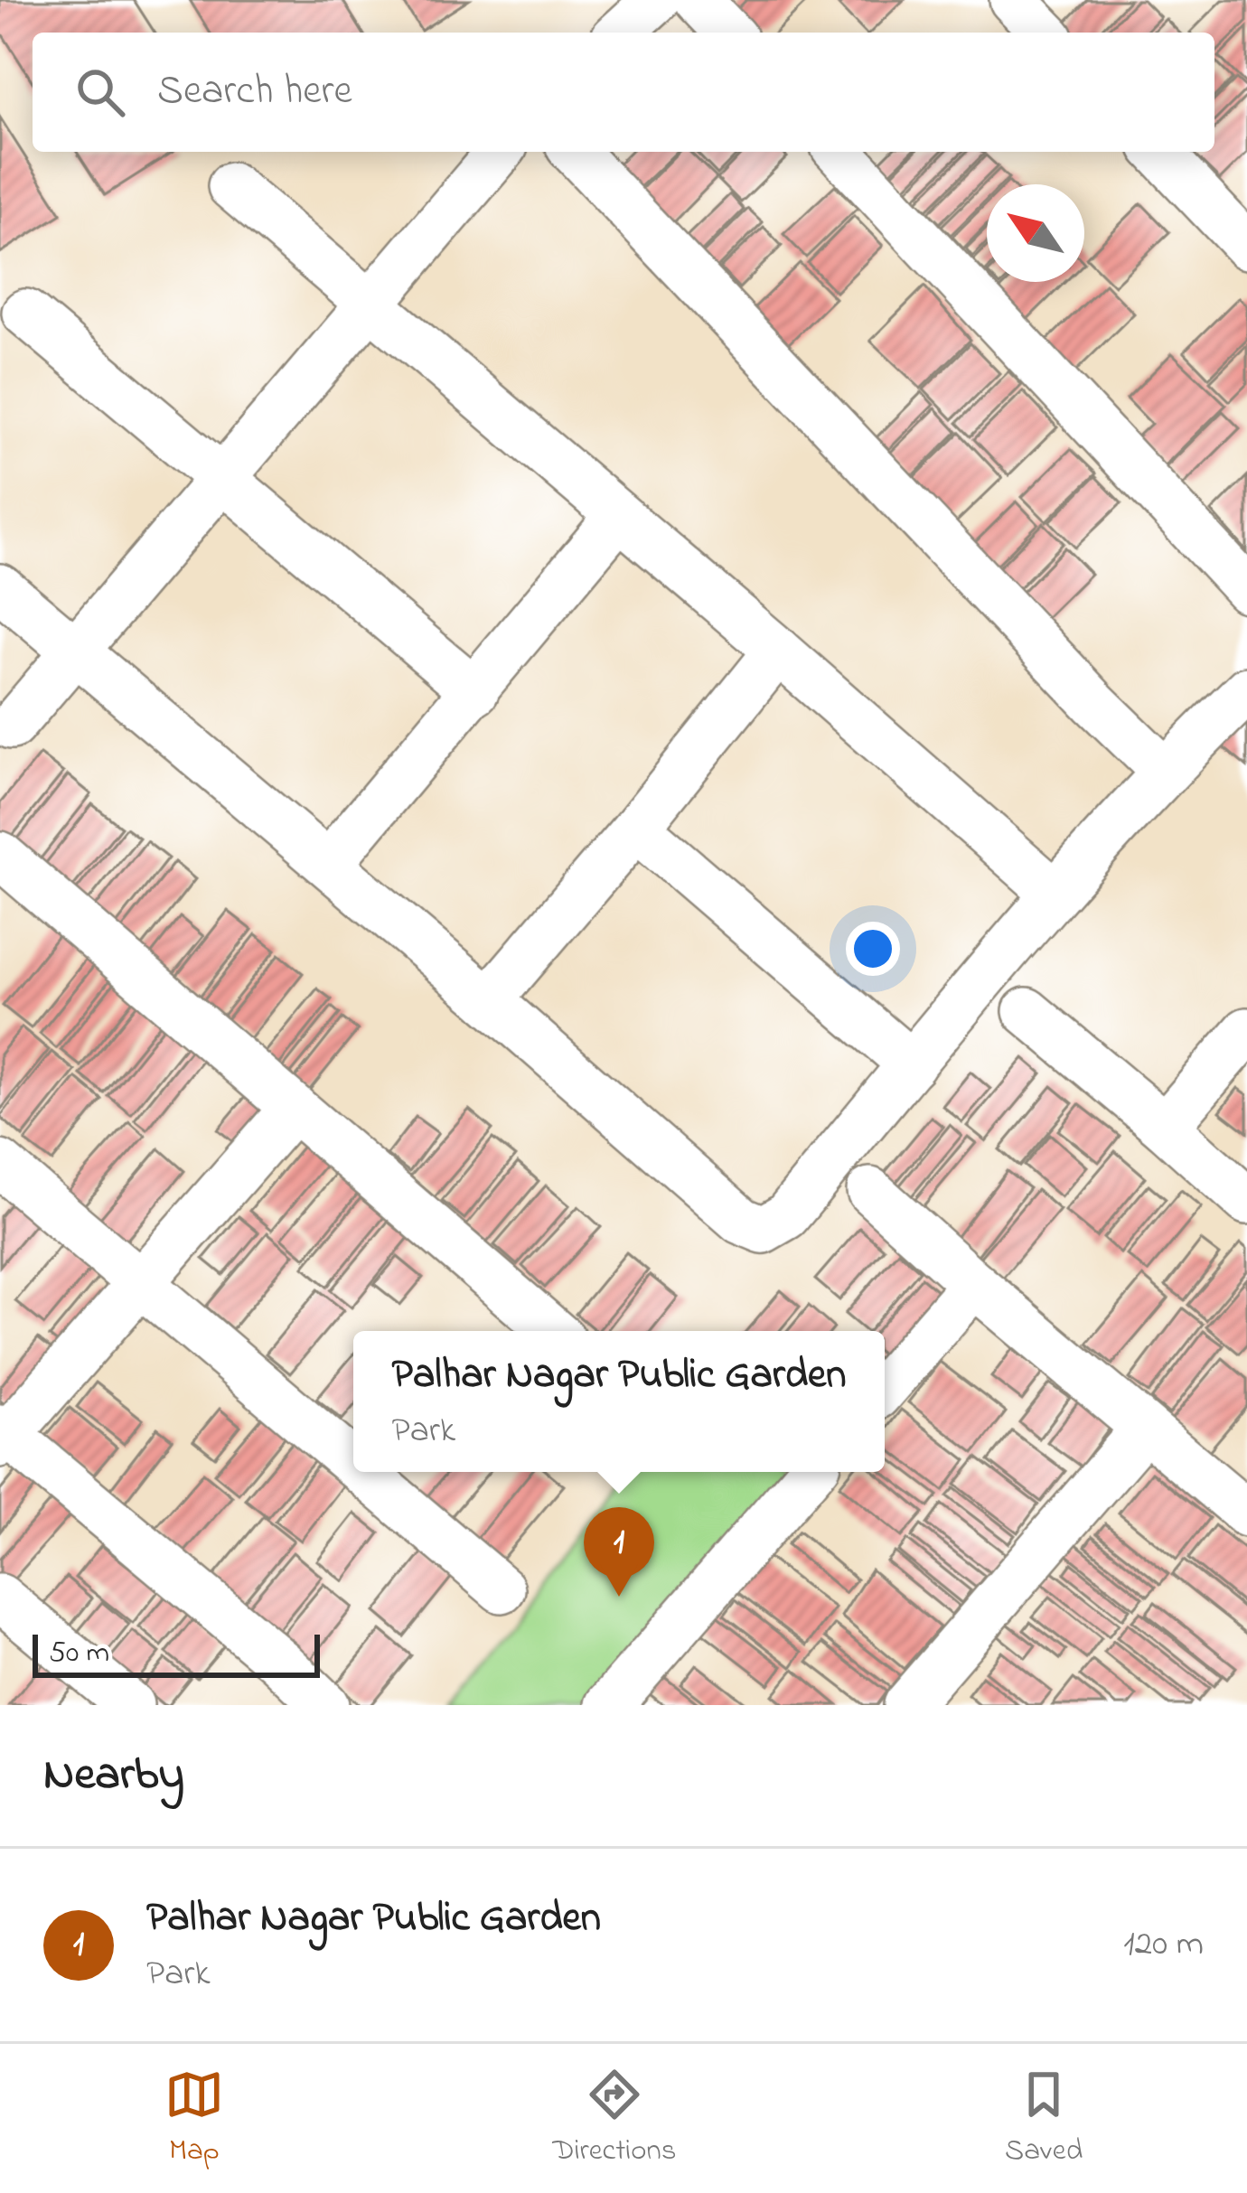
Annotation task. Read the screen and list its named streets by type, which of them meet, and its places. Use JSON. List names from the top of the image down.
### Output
{
  "scale_bar": "50 m",
  "north": "top left",
  "page": {
    "search": "Search here",
    "popup": ["Palhar Nagar Public Garden", "Park"],
    "pins": "1",
    "scale": "50 m",
    "heading": "Nearby",
    "list": [
      {
        "mark": "1",
        "name": "Palhar Nagar Public Garden",
        "note": "Park",
        "value": "120 m"
      }
    ],
    "nav": ["Map", "Directions", "Saved"]
  }
}
